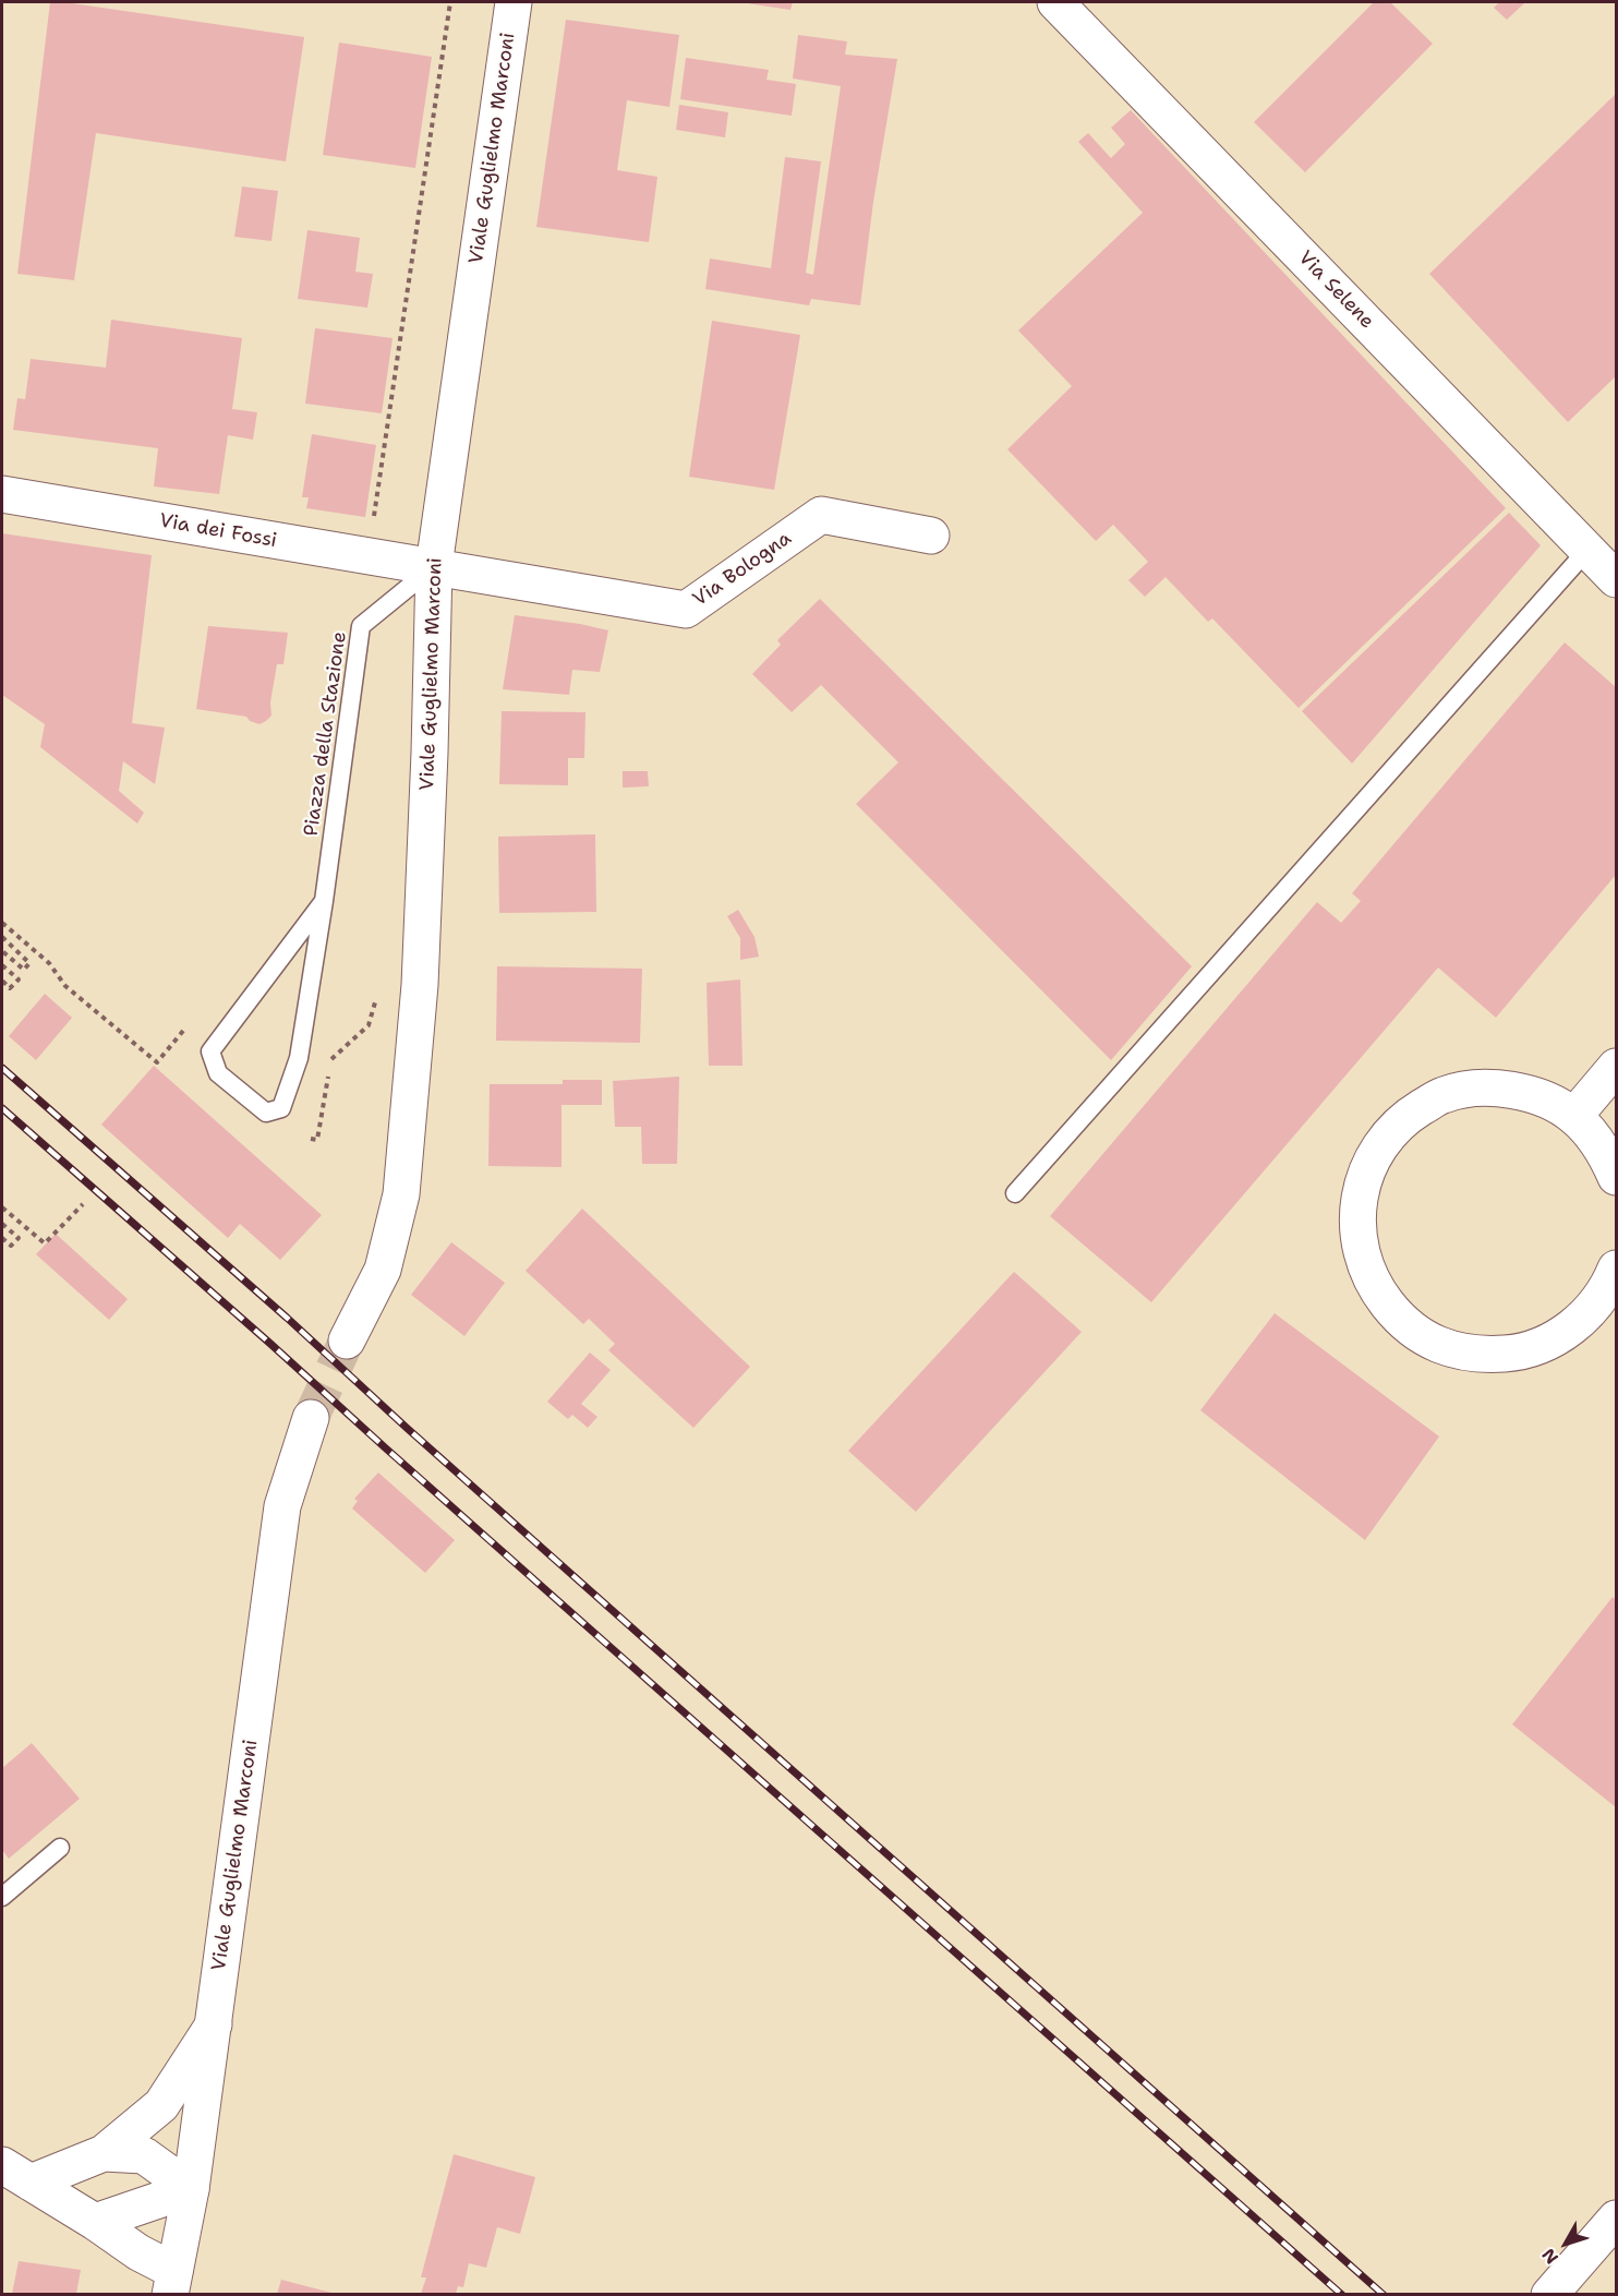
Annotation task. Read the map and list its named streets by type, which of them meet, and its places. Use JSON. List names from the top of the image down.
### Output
{
  "streets": {
    "street": [
      "Viale Guglielmo Marconi",
      "Via Selene",
      "Via dei Fossi",
      "Via Bologna"
    ],
    "lane": ["Piazza della Stazione"]
  },
  "crossings": [
    ["Viale Guglielmo Marconi", "Via dei Fossi"],
    ["Viale Guglielmo Marconi", "Via Bologna"],
    ["Viale Guglielmo Marconi", "Piazza della Stazione"],
    ["Via dei Fossi", "Via Bologna"],
    ["Via dei Fossi", "Piazza della Stazione"],
    ["Via Bologna", "Piazza della Stazione"]
  ],
  "north": "bottom left"
}
